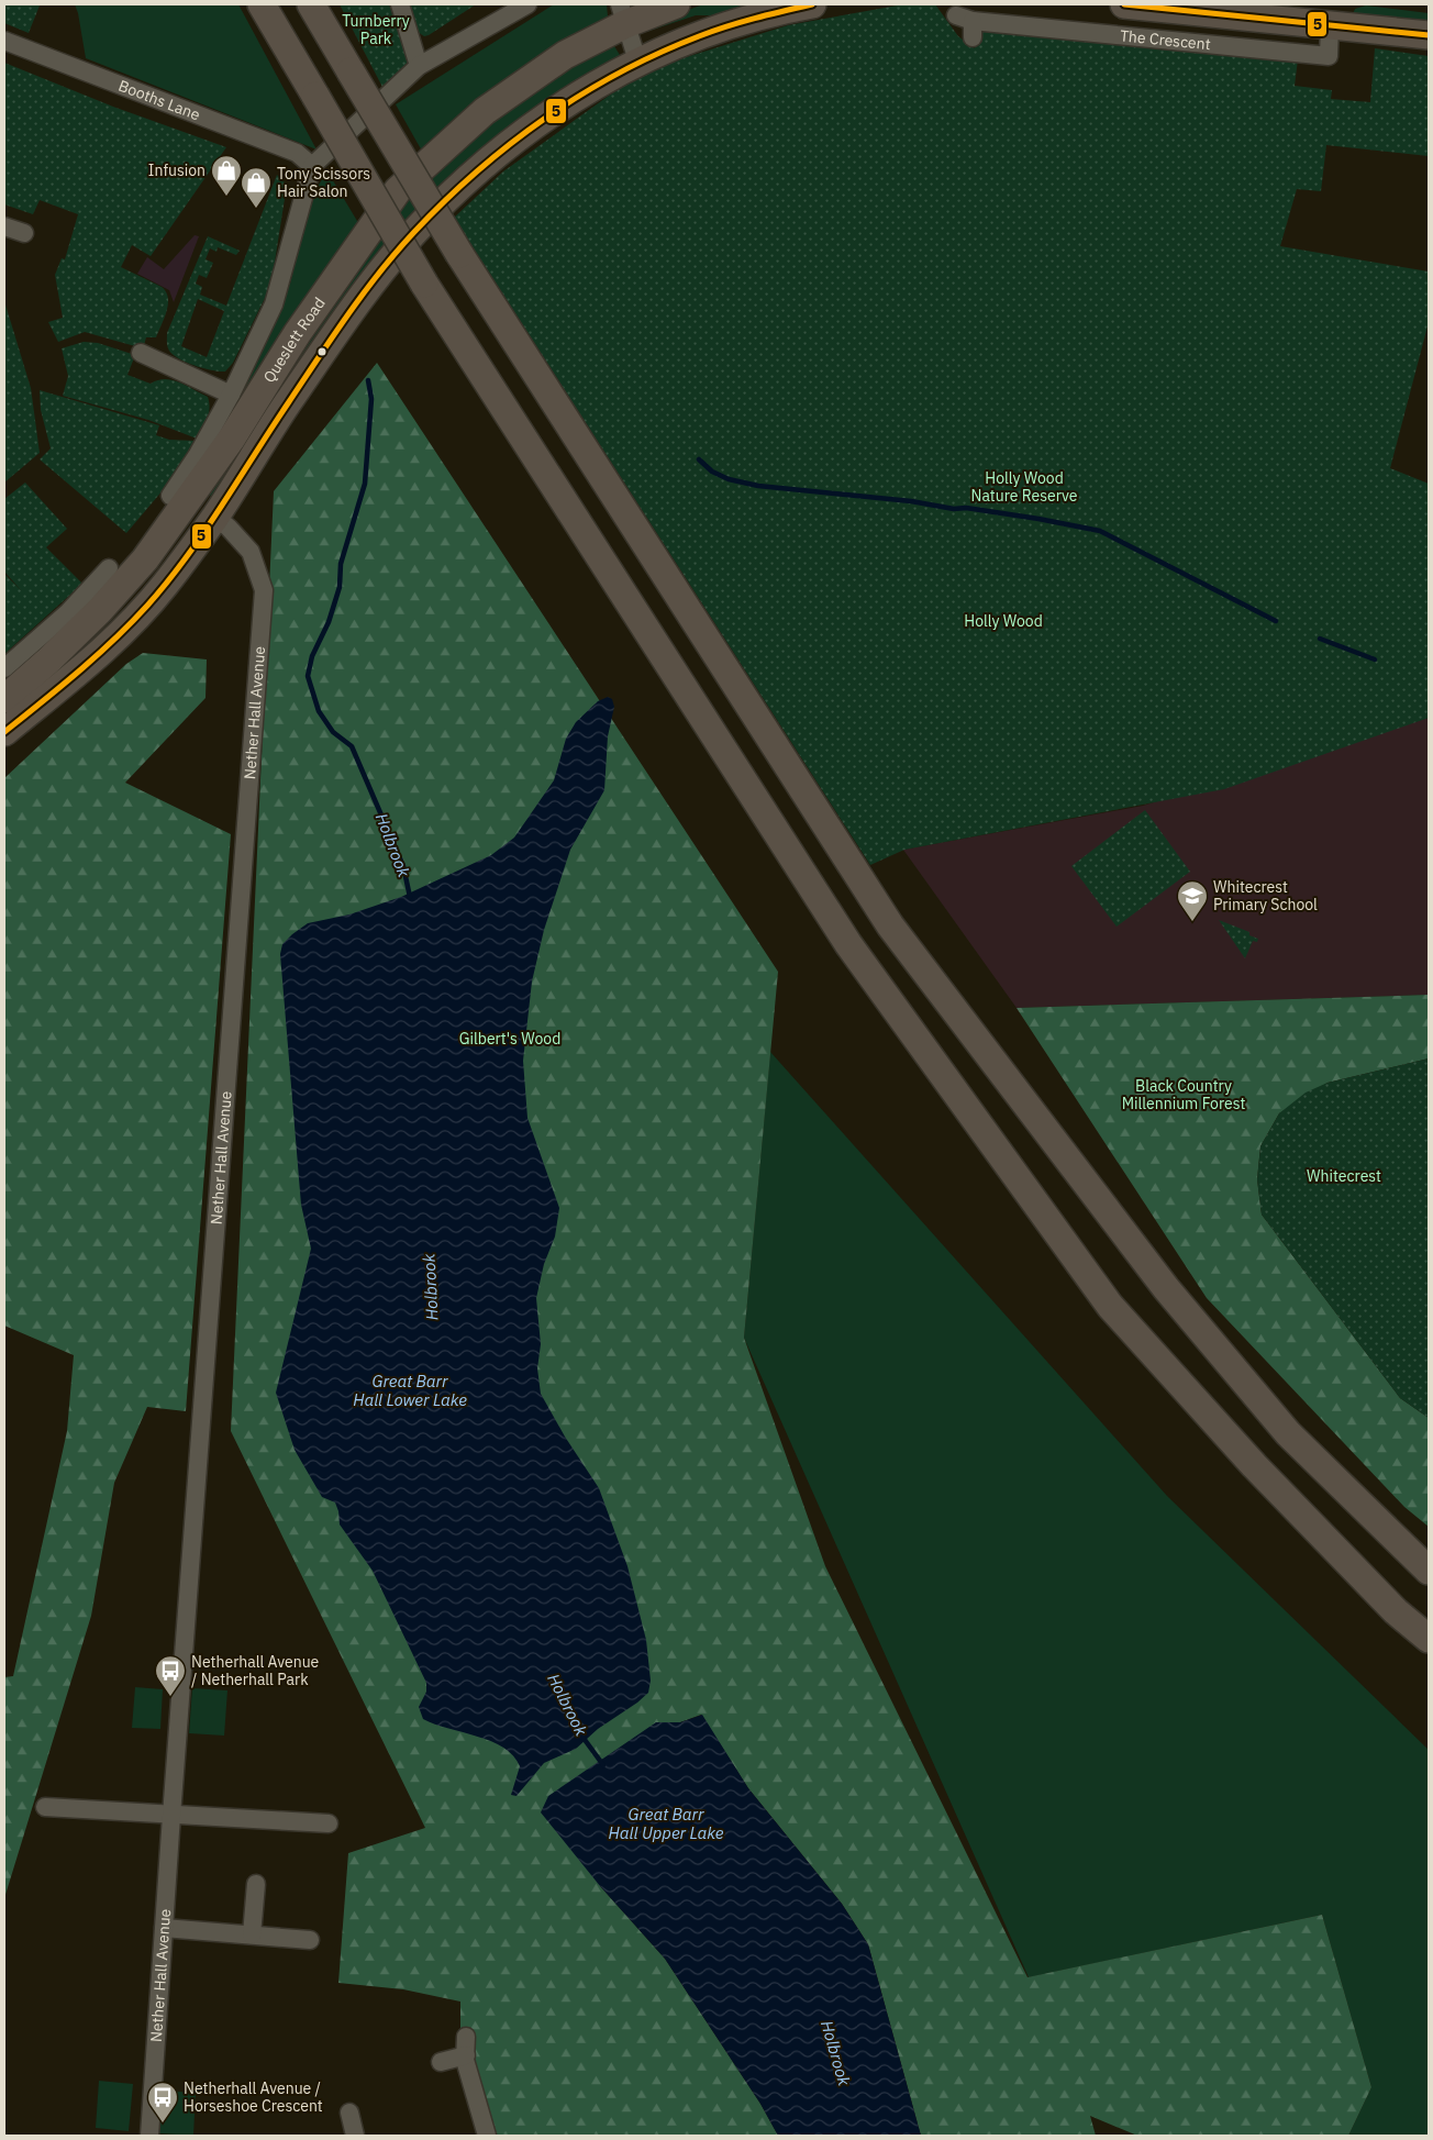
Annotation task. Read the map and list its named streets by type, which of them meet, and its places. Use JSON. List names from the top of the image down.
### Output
{
  "streets": {
    "highway": ["Queslett Road"],
    "street": ["The Crescent", "Booths Lane", "Nether Hall Avenue"]
  },
  "crossings": [
    ["Booths Lane", "Queslett Road"],
    ["Queslett Road", "Nether Hall Avenue"]
  ],
  "water": ["Holbrook", "Great Barr Hall Lower Lake", "Great Barr Hall Upper Lake"],
  "parks": [
    "Turnberry Park",
    "Holly Wood Nature Reserve",
    "Holly Wood",
    "Gilbert's Wood",
    "Black Country Millennium Forest",
    "Whitecrest"
  ],
  "places": {
    "shop": ["Infusion", "Tony Scissors Hair Salon"],
    "school or university": ["Whitecrest Primary School"],
    "bus stop": ["Netherhall Avenue / Netherhall Park", "Netherhall Avenue / Horseshoe Crescent"]
  },
  "lines": ["transit line 5"]
}
